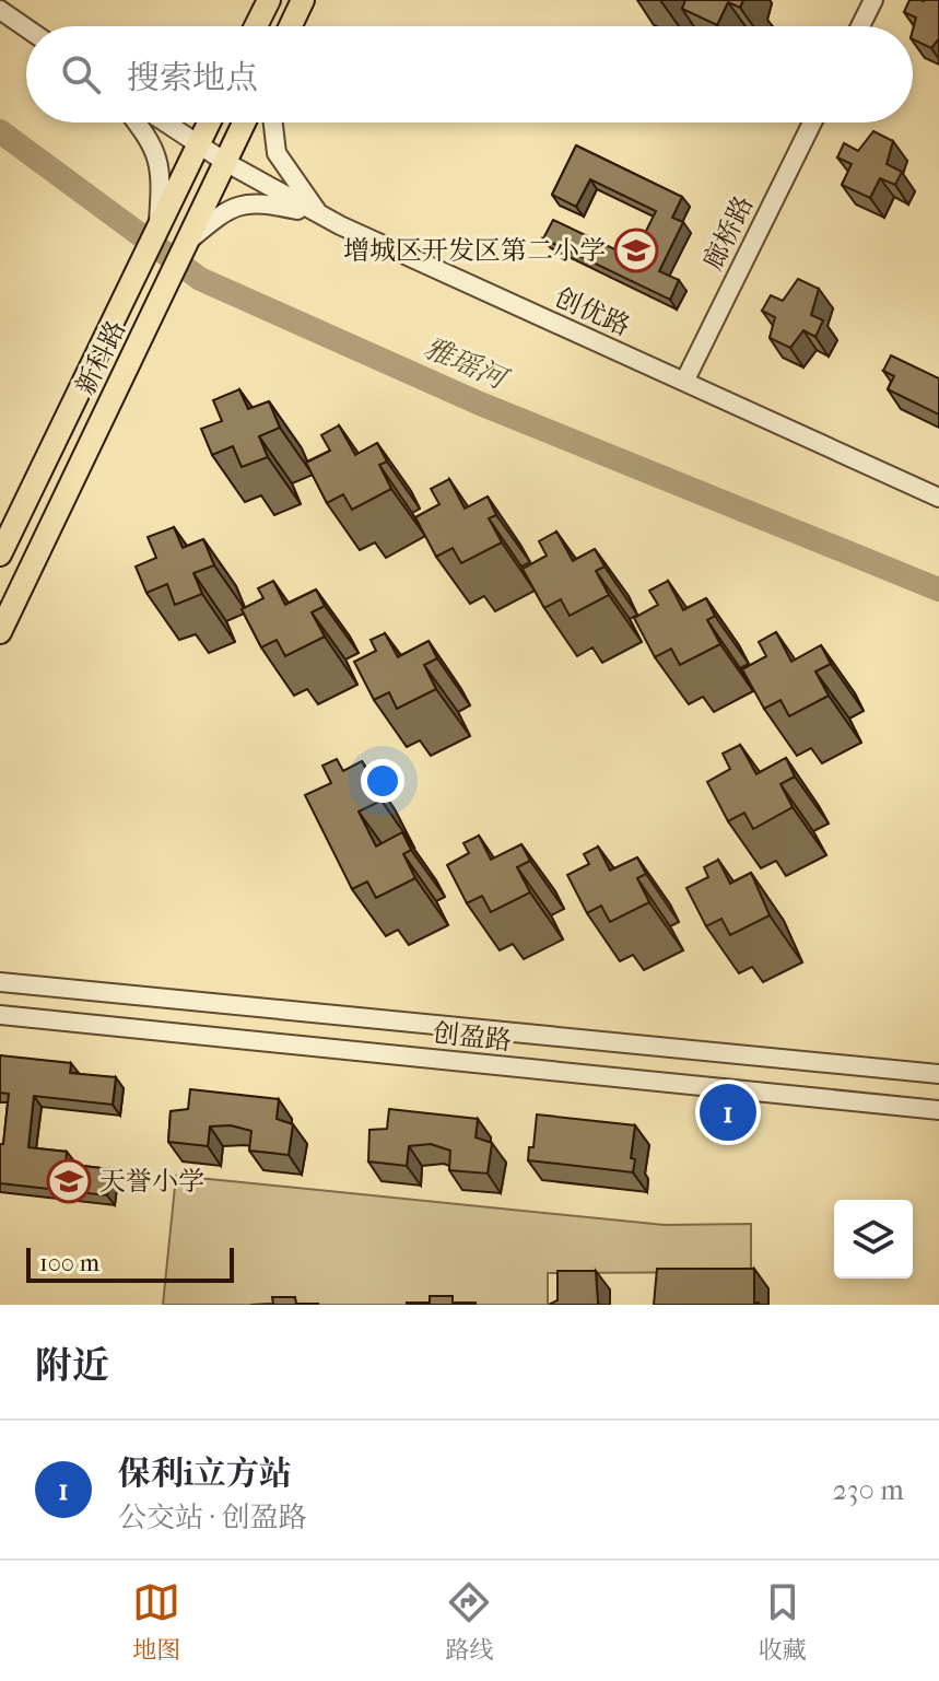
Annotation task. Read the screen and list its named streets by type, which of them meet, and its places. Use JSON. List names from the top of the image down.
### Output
{
  "streets": {
    "main road": ["新科路"],
    "street": ["廊桥路", "创优路", "创盈路"]
  },
  "crossings": [
    ["廊桥路", "创优路"],
    ["创优路", "新科路"]
  ],
  "water": ["雅瑶河"],
  "places": {
    "school or university": ["增城区开发区第二小学", "天誉小学"]
  },
  "scale_bar": "100 m",
  "page": {
    "search": "搜索地点",
    "pins": "1",
    "scale": "100 m",
    "heading": "附近",
    "list": [
      {
        "mark": "1",
        "name": "保利i立方站",
        "note": "公交站 · 创盈路",
        "value": "230 m"
      }
    ],
    "nav": ["地图", "路线", "收藏"]
  }
}
